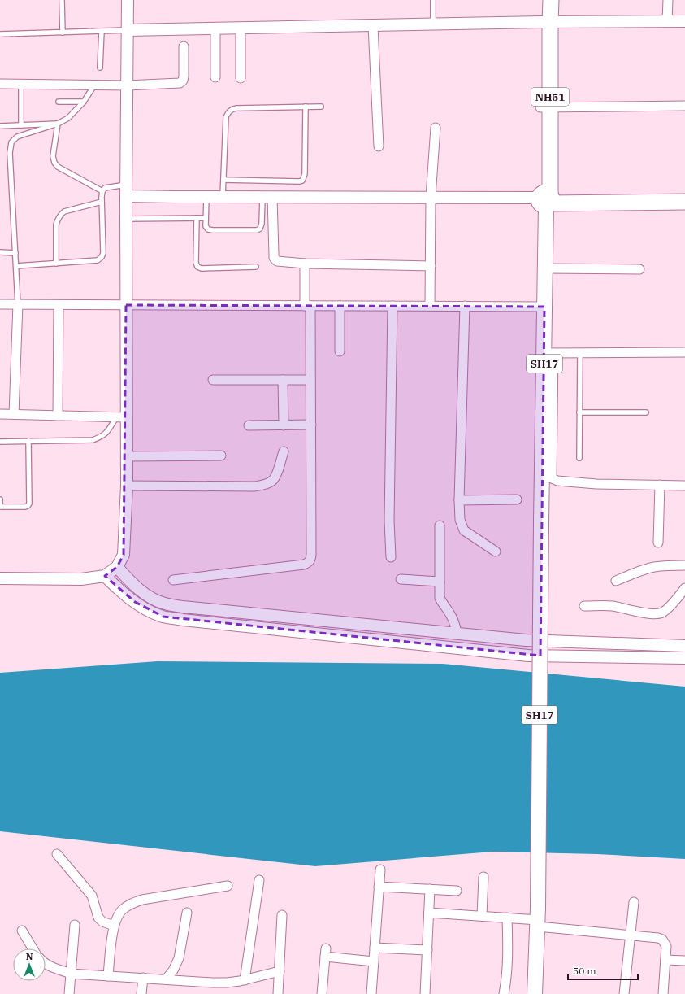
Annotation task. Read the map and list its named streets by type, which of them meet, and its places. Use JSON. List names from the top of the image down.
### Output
{
  "streets": {
    "highway": ["NH51"],
    "main road": ["SH17"]
  },
  "crossings": [
    ["NH51", "SH17"]
  ],
  "scale_bar": "50 m",
  "north": "top"
}
